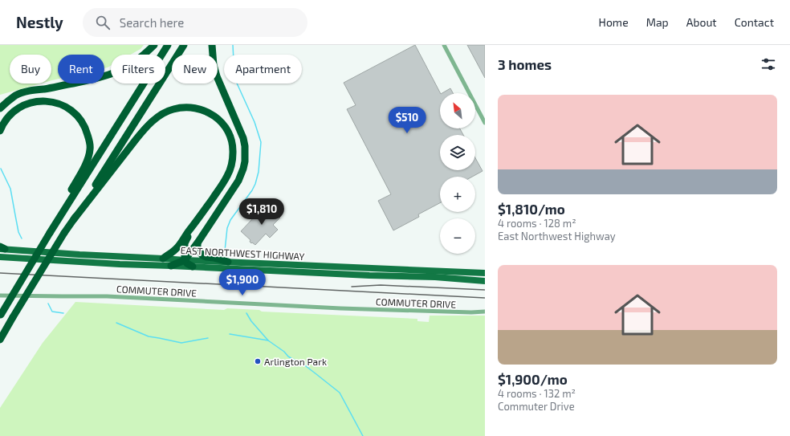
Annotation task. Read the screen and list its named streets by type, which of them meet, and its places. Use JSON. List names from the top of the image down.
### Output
{
  "streets": {
    "main road": ["EAST NORTHWEST HIGHWAY"],
    "street": ["COMMUTER DRIVE"]
  },
  "places": ["Arlington Park"],
  "north": "top left",
  "page": {
    "header": "Nestly",
    "search": "Search here",
    "nav": [
      "Home",
      "Map",
      "About",
      "Contact"
    ],
    "heading": "3 homes",
    "chip": [
      "Buy",
      "Rent",
      "Filters",
      "New",
      "Apartment"
    ],
    "list": [
      {
        "name": "$1,810/mo",
        "note": "4 rooms · 128 m² · East Northwest Highway"
      },
      {
        "name": "$1,900/mo",
        "note": "4 rooms · 132 m² · Commuter Drive"
      }
    ],
    "map_buttons": ["+", "−"],
    "price": ["$510", "$1,810", "$1,900"]
  }
}
